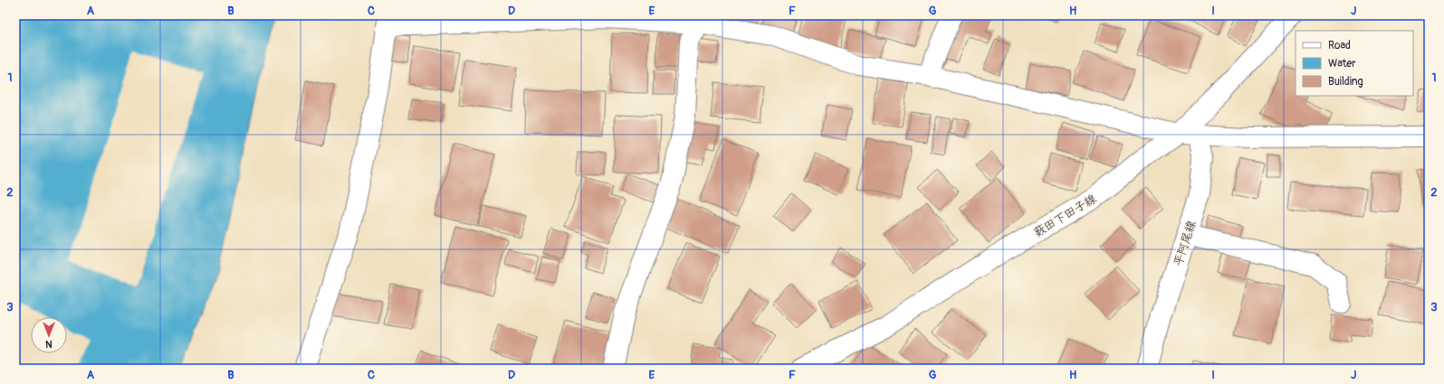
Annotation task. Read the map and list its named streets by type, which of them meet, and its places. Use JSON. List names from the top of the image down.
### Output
{
  "streets": {
    "street": ["薮田下田子線", "平阿尾線"]
  },
  "crossings": [
    ["薮田下田子線", "平阿尾線"]
  ],
  "legend": ["Road", "Water", "Building"],
  "north": "bottom",
  "grid": {
    "columns": [
      "A",
      "B",
      "C",
      "D",
      "E",
      "F",
      "G",
      "H",
      "I",
      "J"
    ],
    "rows": ["1", "2", "3"]
  }
}
